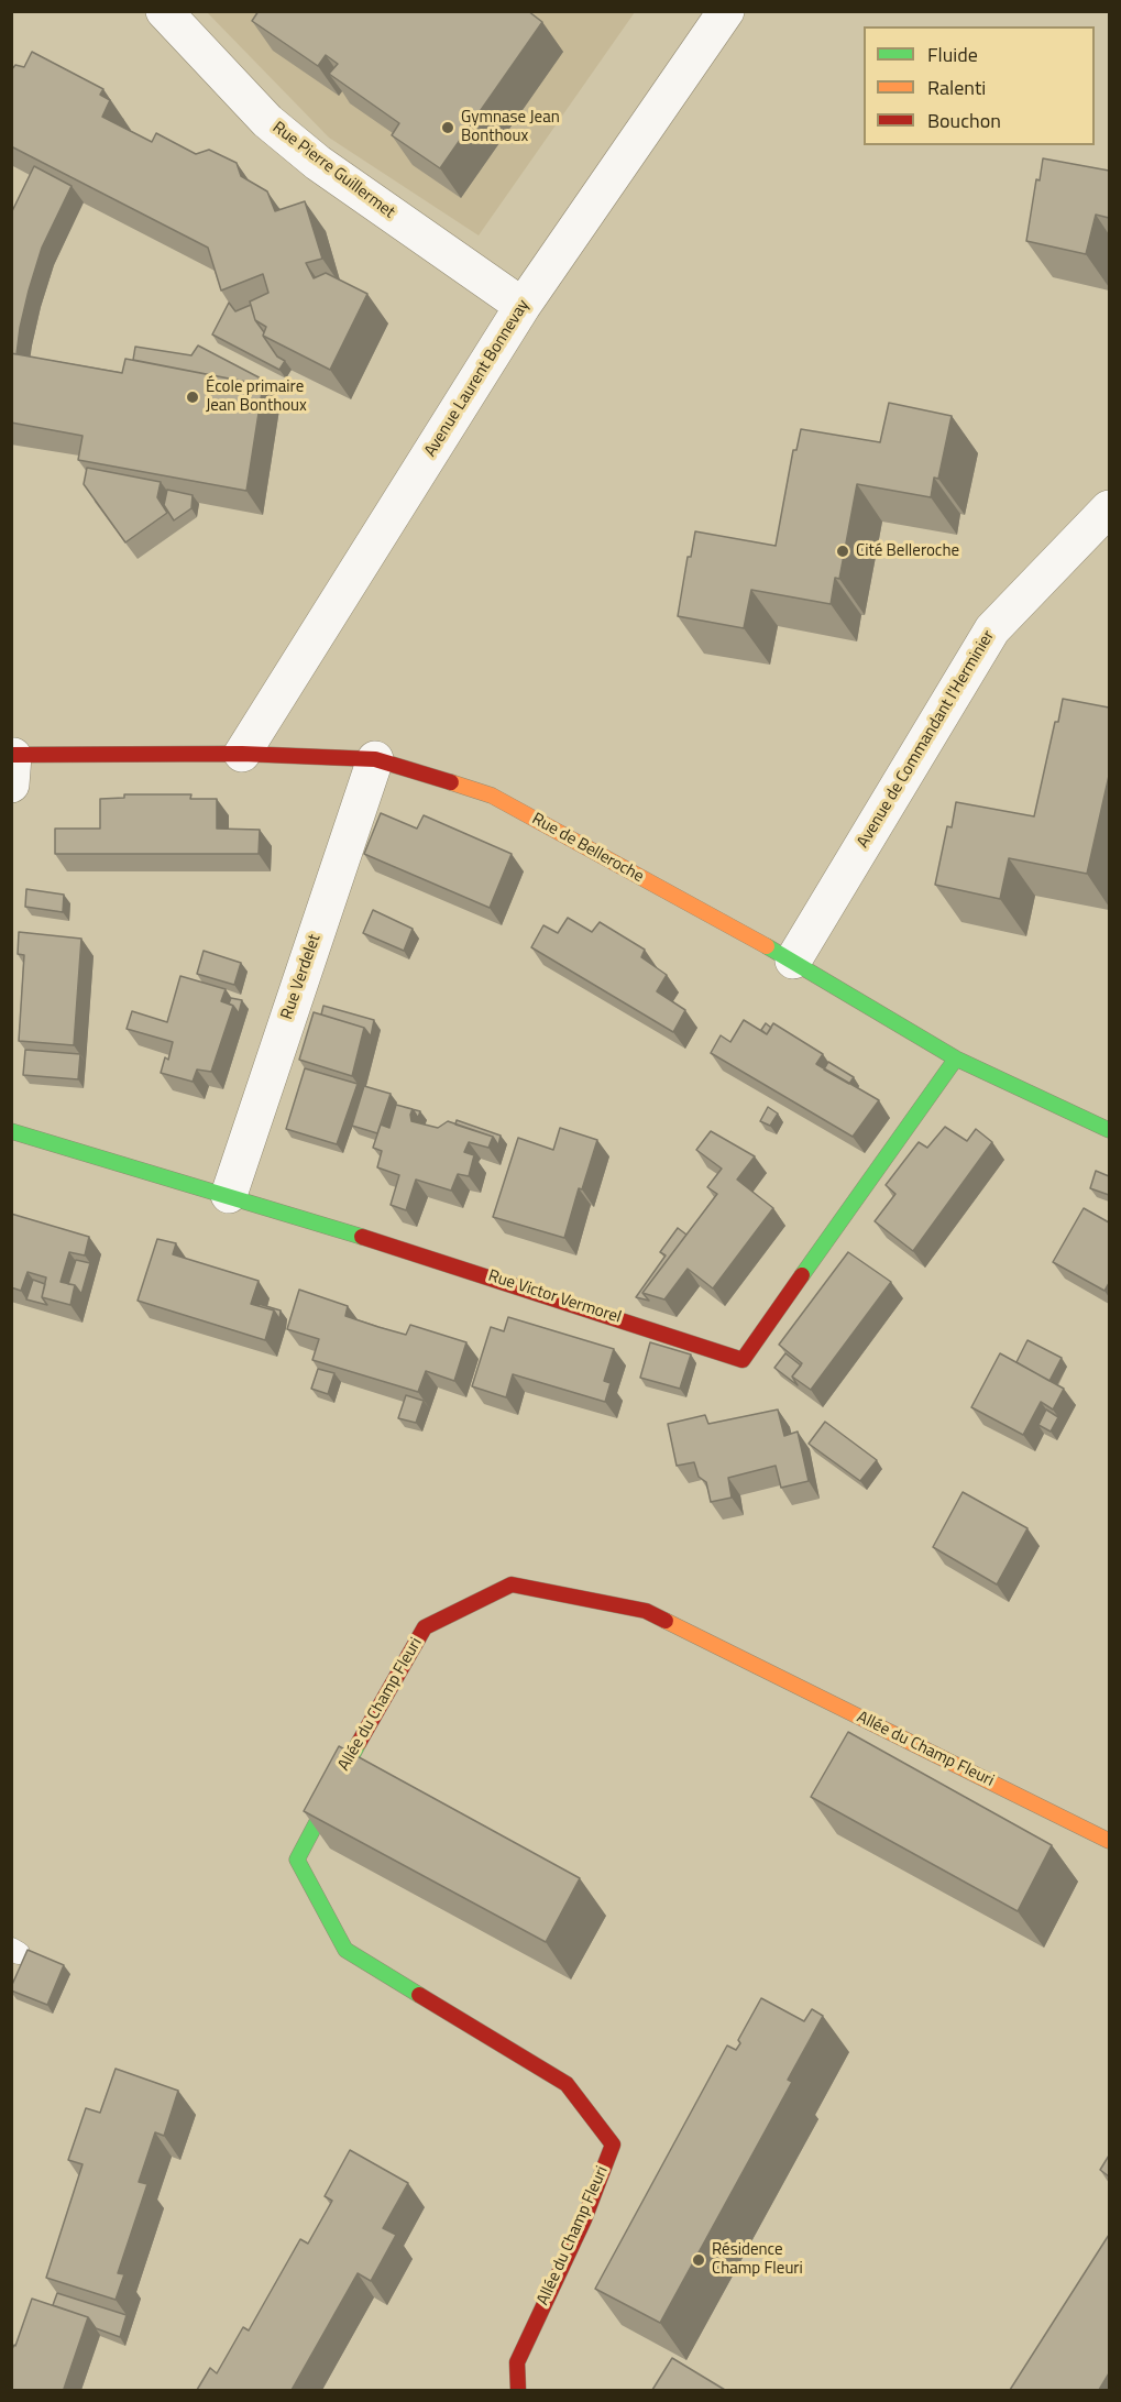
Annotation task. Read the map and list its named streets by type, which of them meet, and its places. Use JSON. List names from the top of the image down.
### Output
{
  "streets": {
    "street": [
      "Rue Pierre Guillermet",
      "Avenue Laurent Bonnevay",
      "Avenue de Commandant l'Herminier",
      "Rue de Belleroche",
      "Rue Verdelet",
      "Rue Victor Vermorel",
      "Allée du Champ Fleuri"
    ]
  },
  "crossings": [
    ["Rue Pierre Guillermet", "Avenue Laurent Bonnevay"],
    ["Avenue Laurent Bonnevay", "Rue de Belleroche"],
    ["Avenue de Commandant l'Herminier", "Rue de Belleroche"],
    ["Rue de Belleroche", "Rue Verdelet"],
    ["Rue de Belleroche", "Rue Victor Vermorel"],
    ["Rue Verdelet", "Rue Victor Vermorel"]
  ],
  "places": [
    "Gymnase Jean Bonthoux",
    "École primaire Jean Bonthoux",
    "Cité Belleroche",
    "Résidence Champ Fleuri"
  ],
  "legend": ["Fluide", "Ralenti", "Bouchon"]
}
